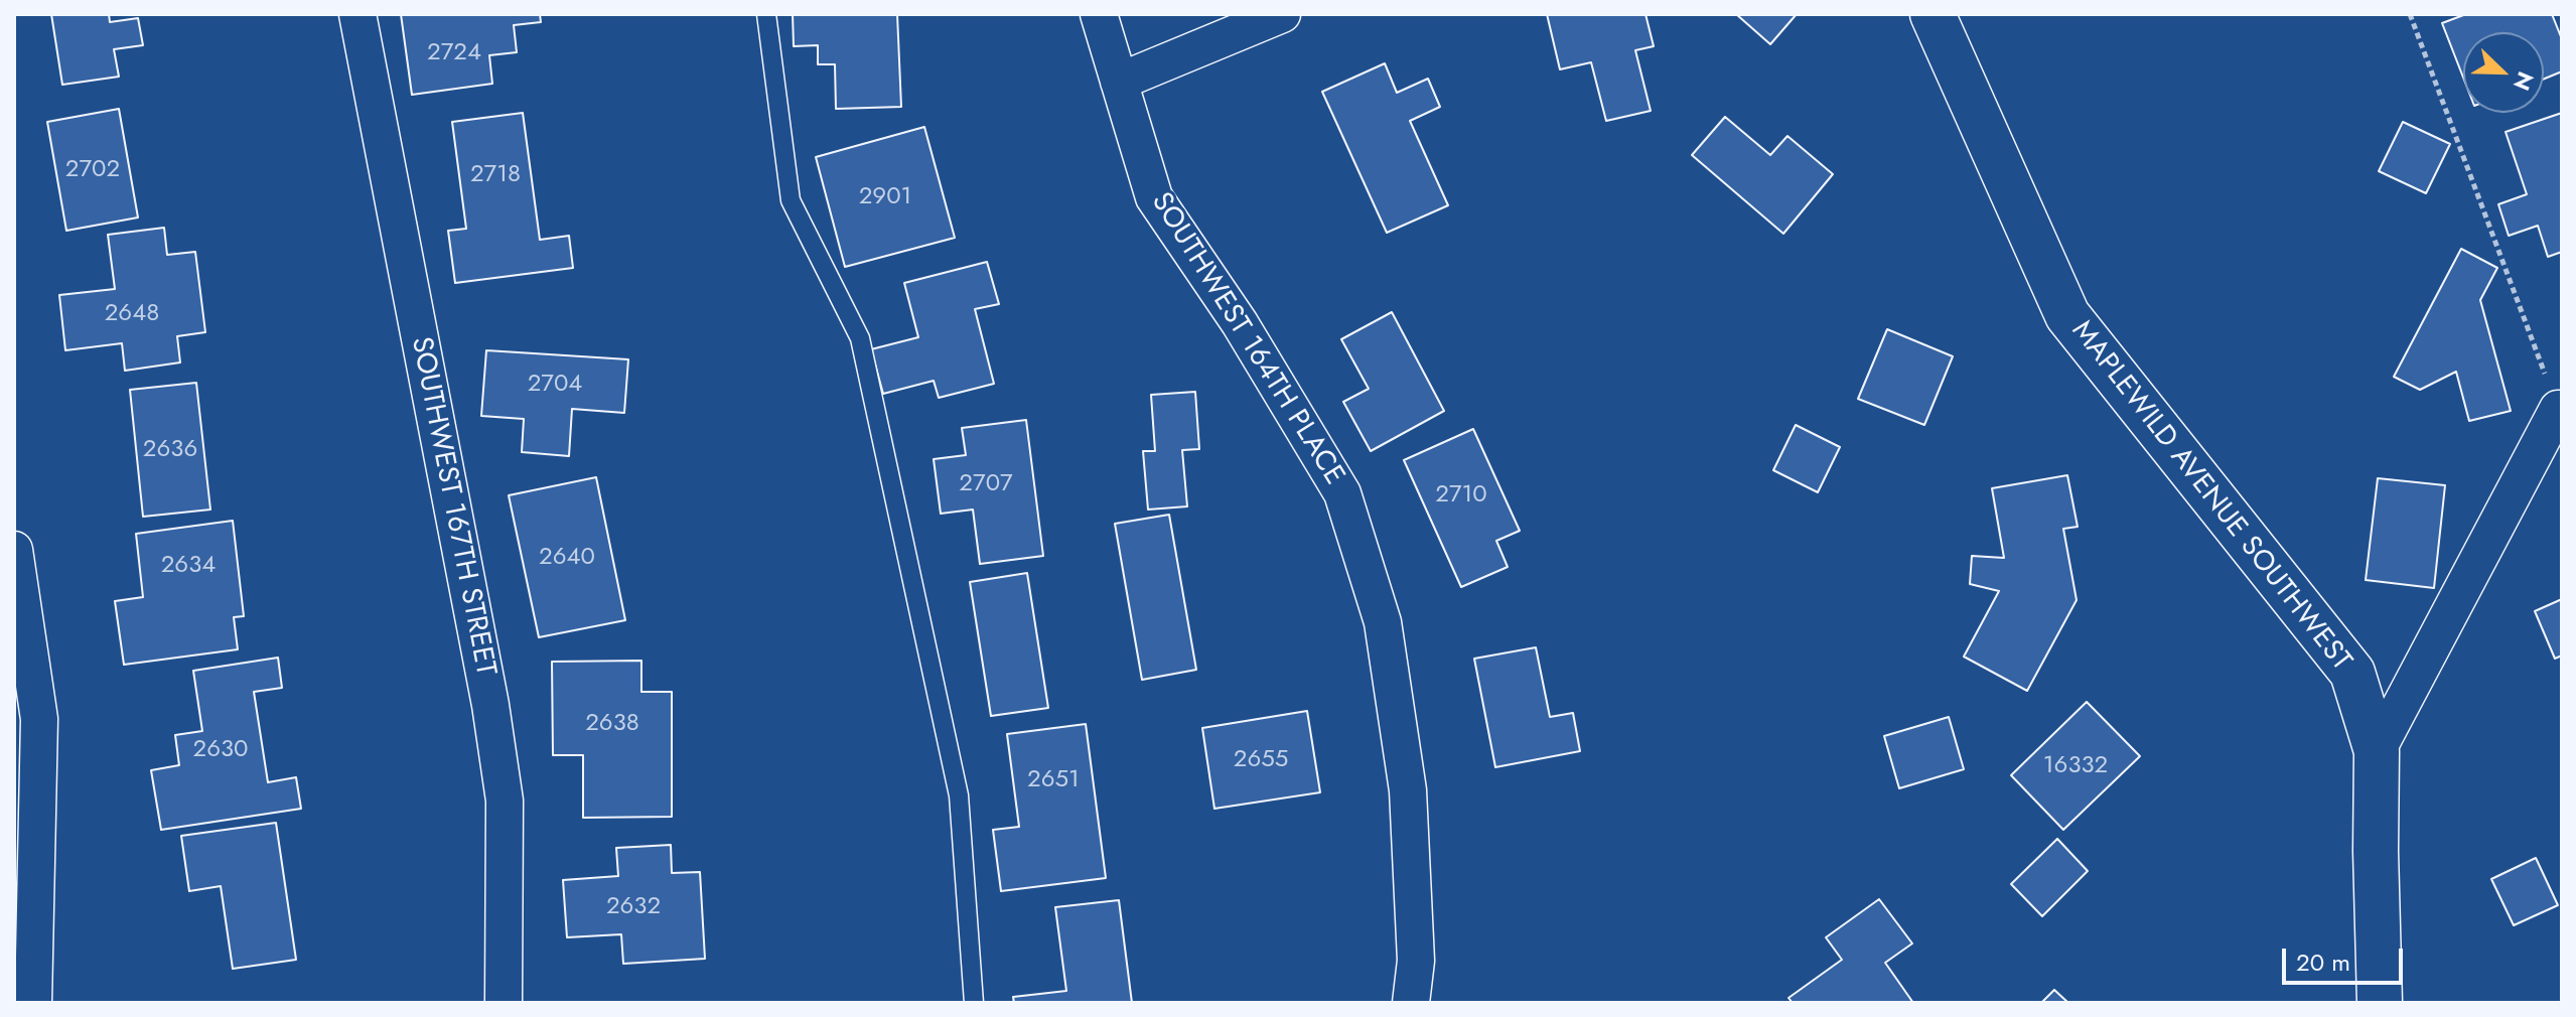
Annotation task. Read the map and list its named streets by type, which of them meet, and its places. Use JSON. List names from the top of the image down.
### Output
{
  "streets": {
    "street": ["SOUTHWEST 164TH PLACE", "MAPLEWILD AVENUE SOUTHWEST", "SOUTHWEST 167TH STREET"]
  },
  "house_numbers": [
    "2724",
    "2702",
    "2718",
    "2901",
    "2648",
    "2704",
    "2636",
    "2707",
    "2710",
    "2640",
    "2634",
    "2638",
    "2630",
    "2655",
    "16332",
    "2651",
    "2632"
  ],
  "scale_bar": "20 m",
  "north": "bottom right"
}
